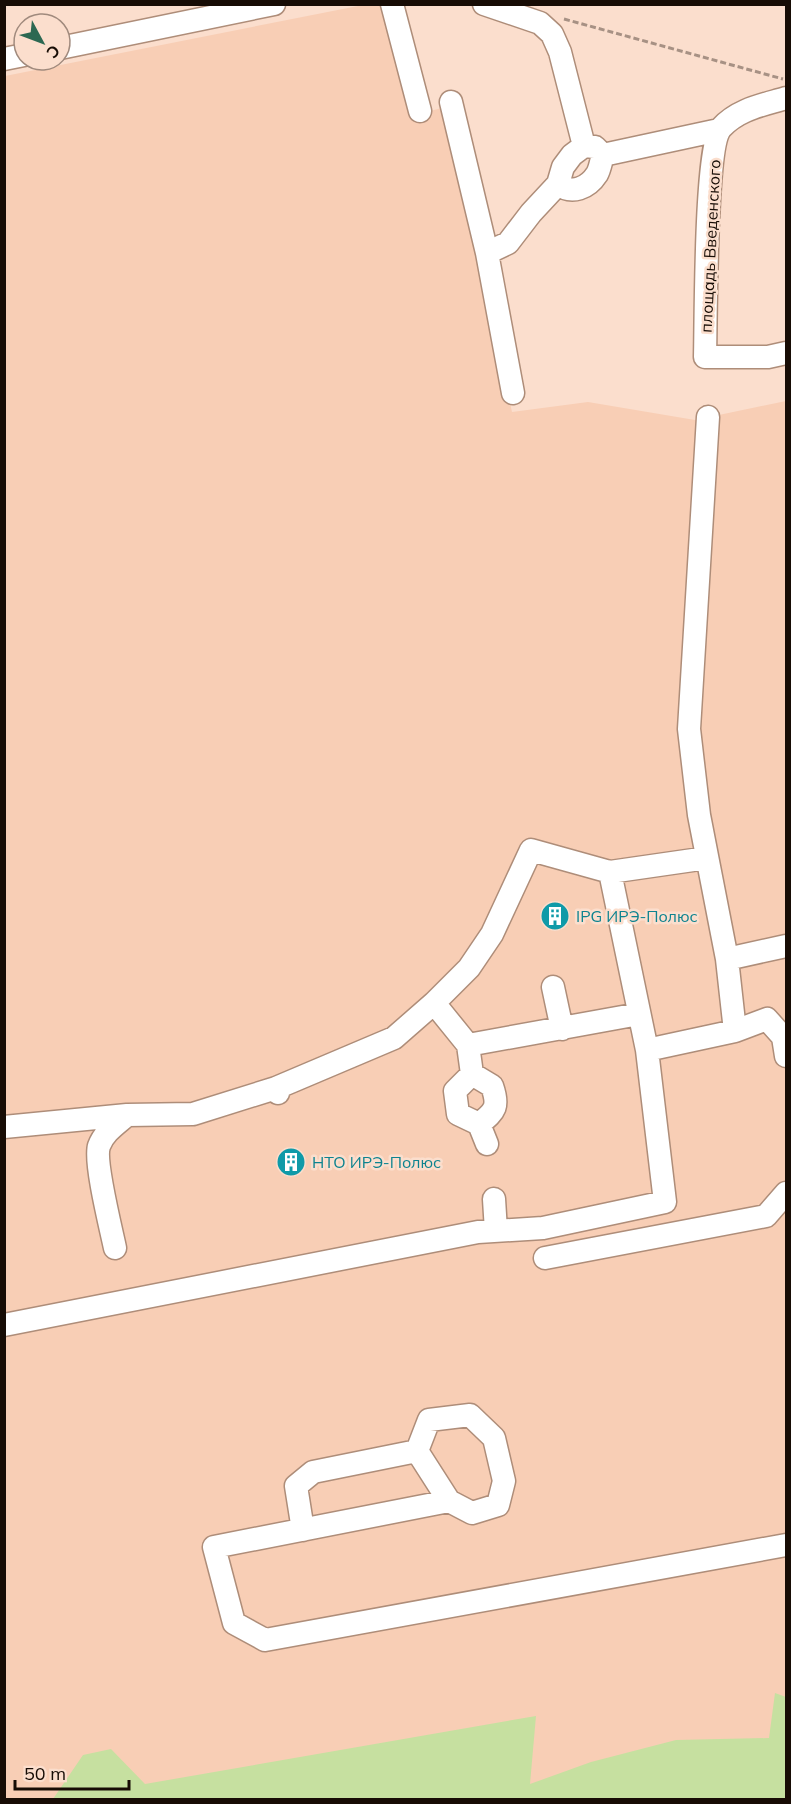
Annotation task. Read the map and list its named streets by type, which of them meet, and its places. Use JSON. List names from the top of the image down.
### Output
{
  "streets": {
    "street": ["площадь Введенского"]
  },
  "places": {
    "building": ["IPG ИРЭ-Полюс", "НТО ИРЭ-Полюс"]
  },
  "scale_bar": "50 m",
  "north": "bottom right"
}
